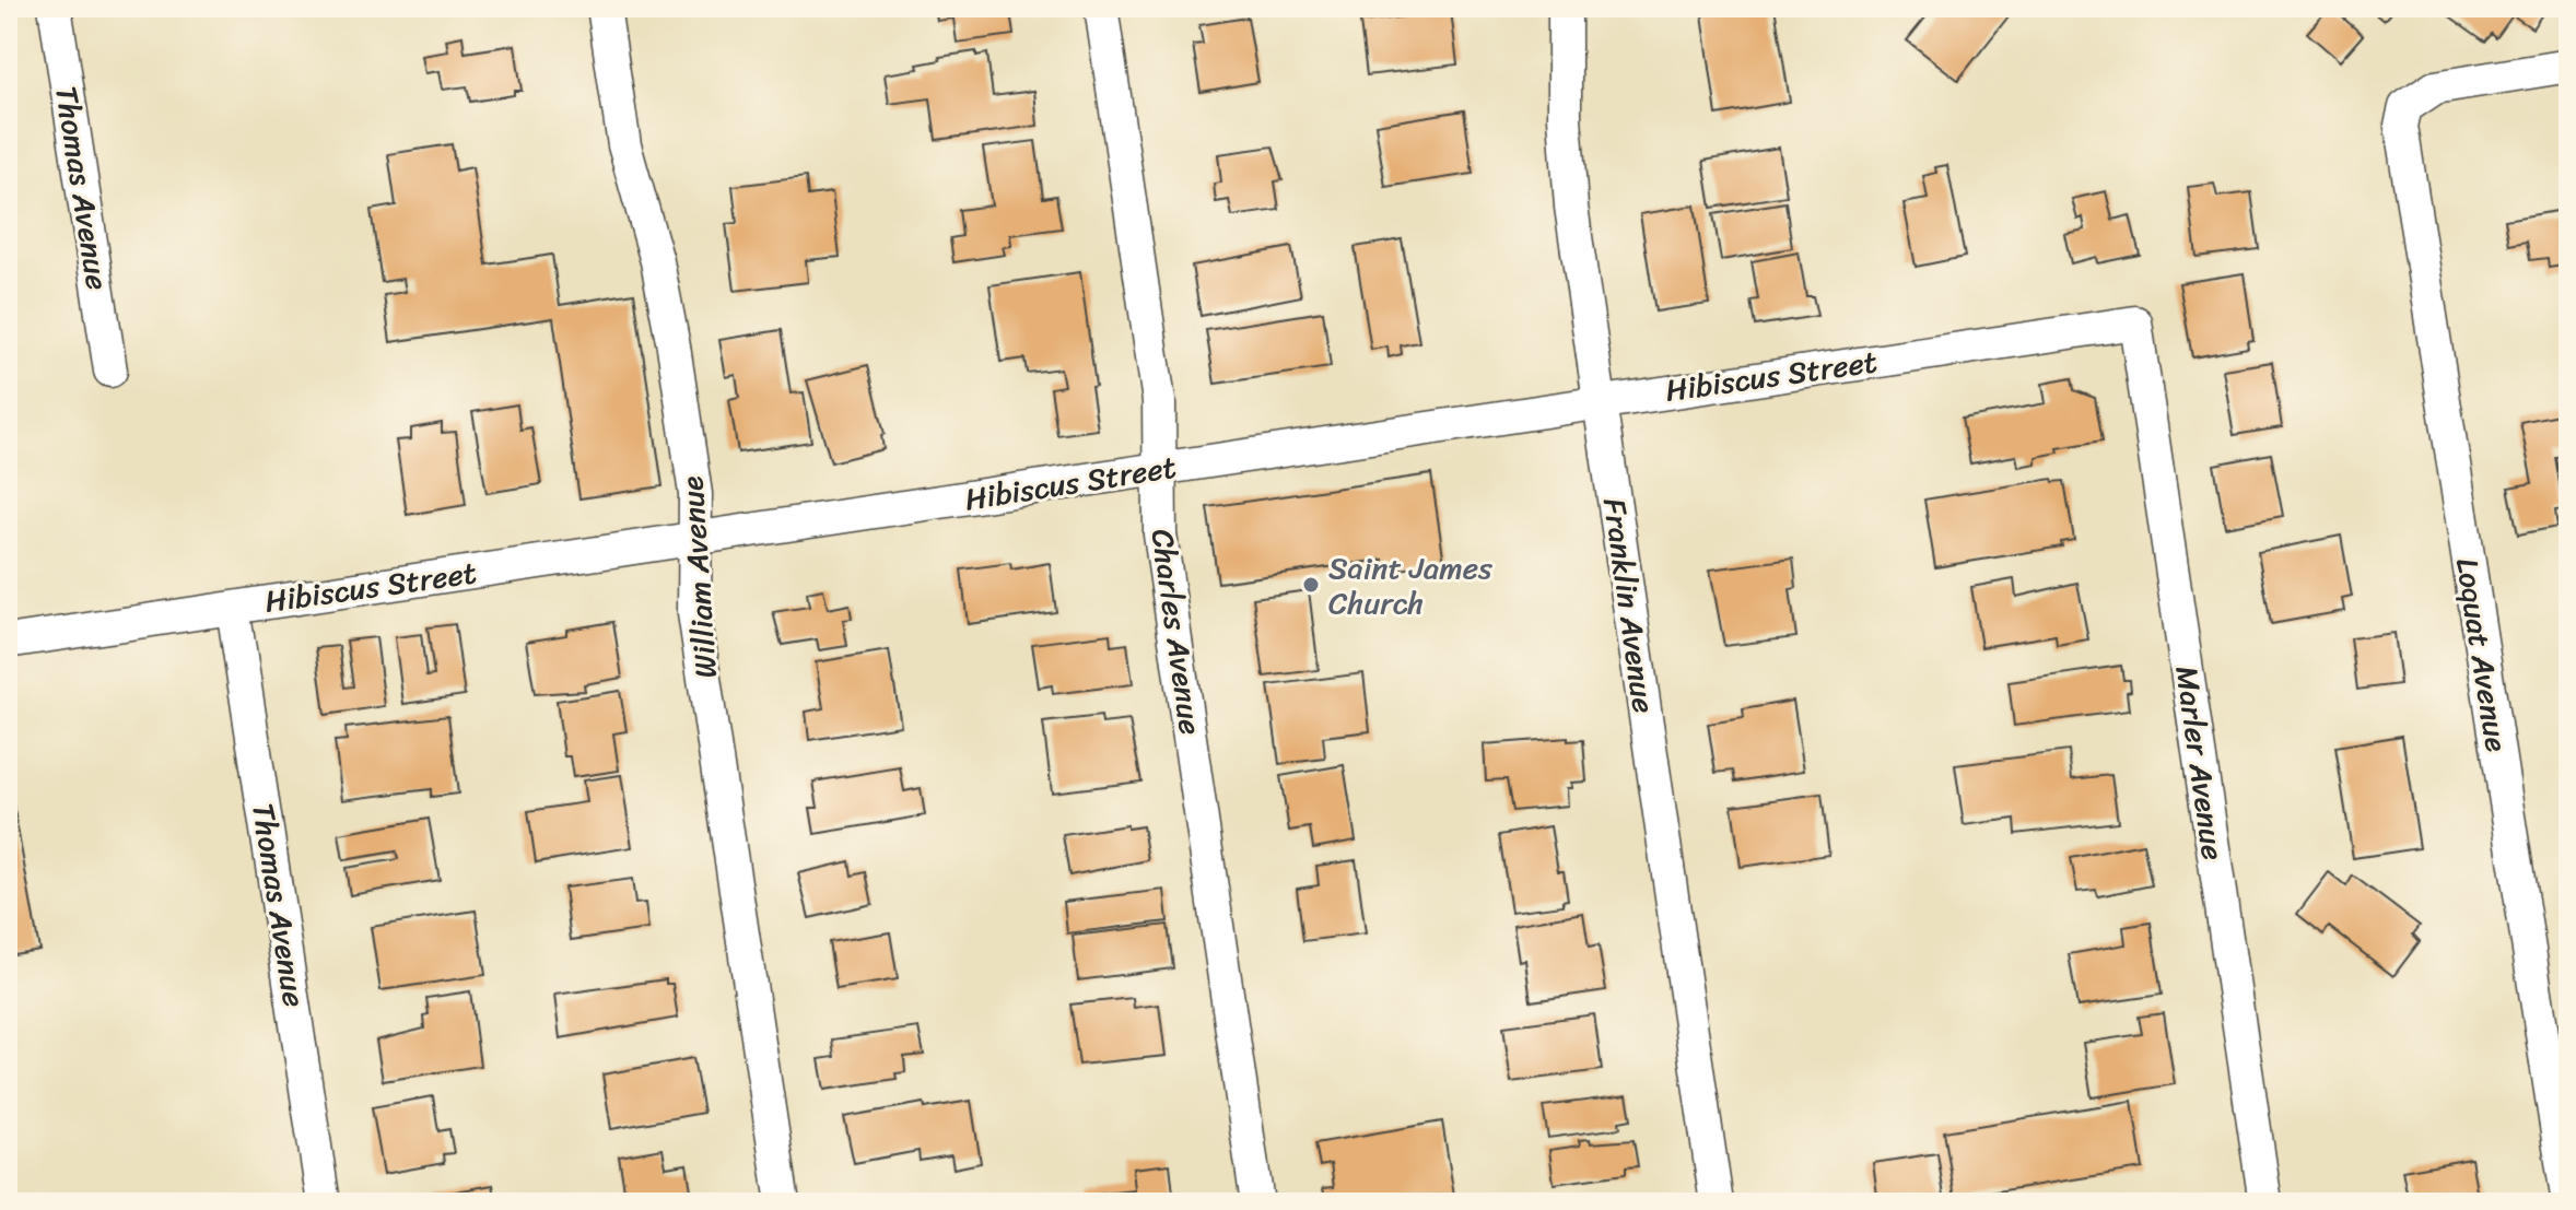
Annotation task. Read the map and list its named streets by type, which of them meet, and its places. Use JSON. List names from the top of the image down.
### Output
{
  "streets": {
    "street": [
      "Thomas Avenue",
      "Hibiscus Street",
      "William Avenue",
      "Franklin Avenue",
      "Charles Avenue",
      "Loquat Avenue",
      "Marler Avenue"
    ]
  },
  "crossings": [
    ["Thomas Avenue", "Hibiscus Street"],
    ["Hibiscus Street", "William Avenue"],
    ["Hibiscus Street", "Franklin Avenue"],
    ["Hibiscus Street", "Charles Avenue"],
    ["Hibiscus Street", "Marler Avenue"]
  ],
  "places": ["Saint James Church"]
}
